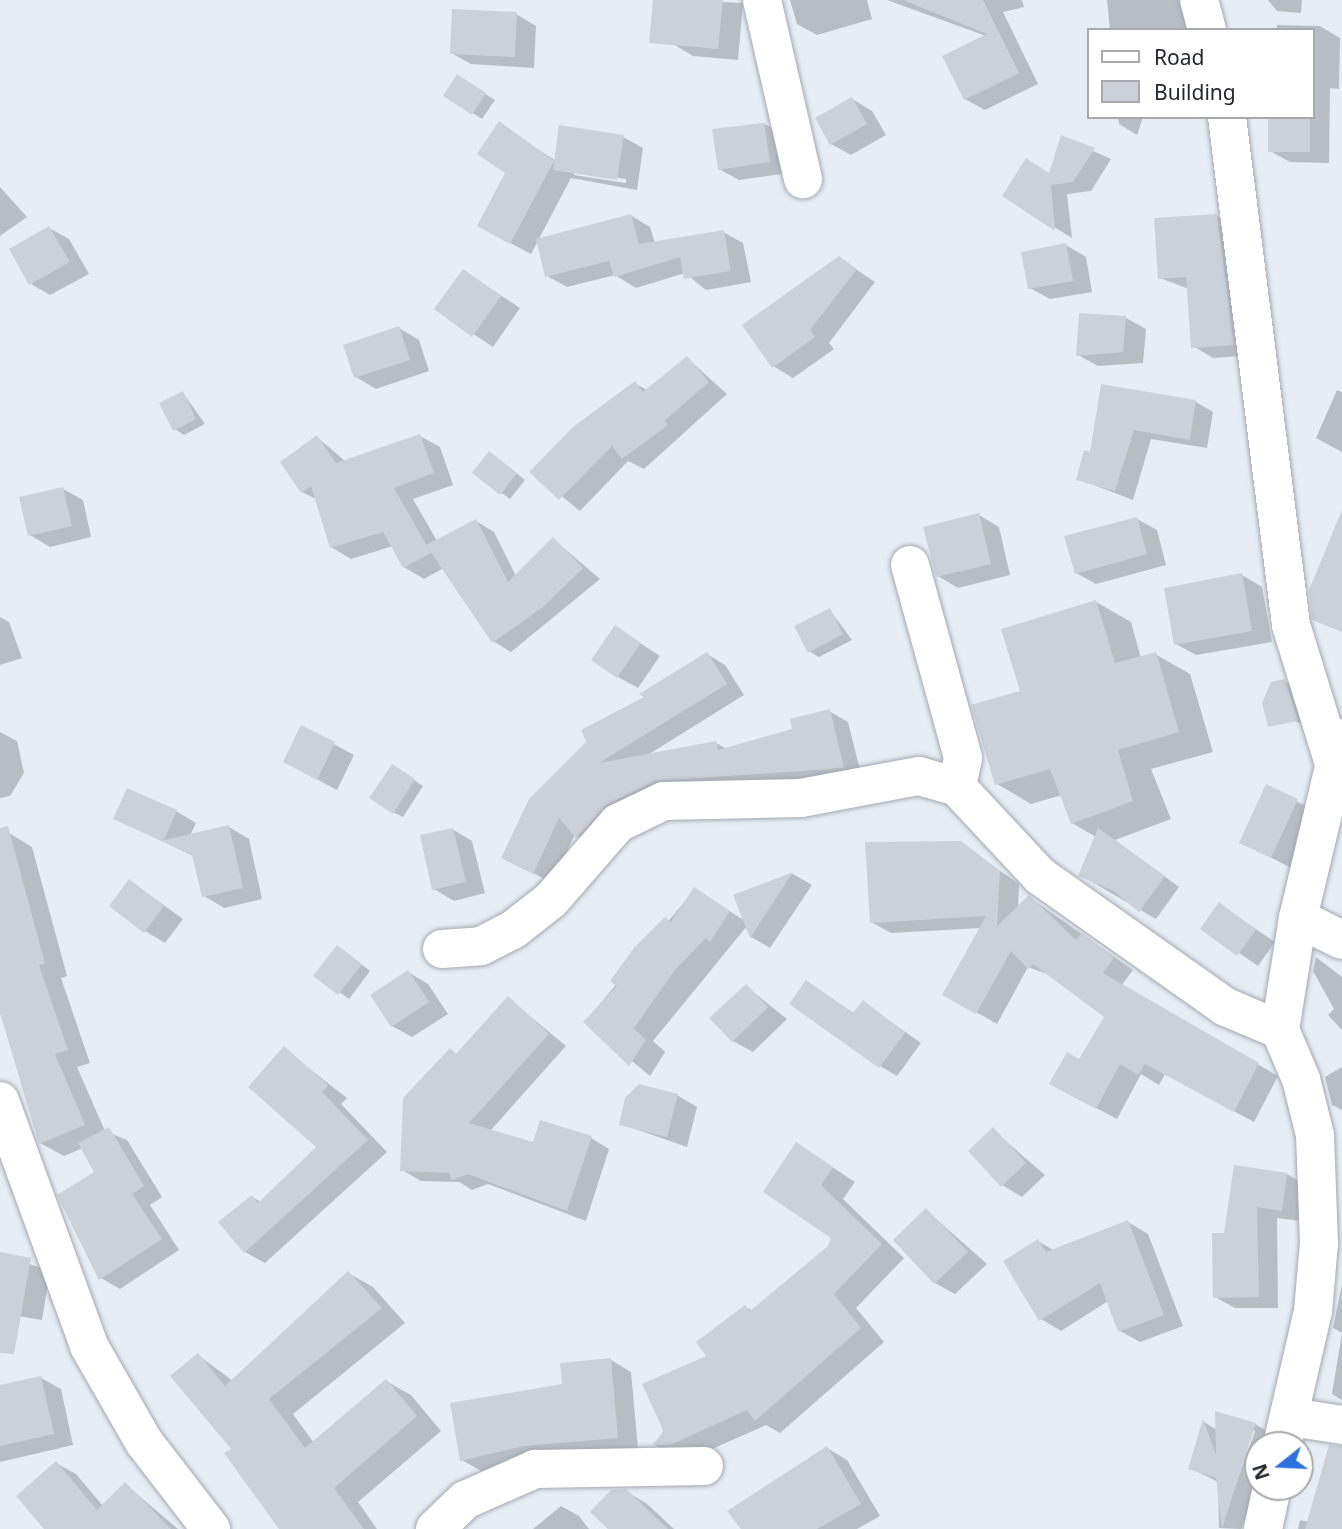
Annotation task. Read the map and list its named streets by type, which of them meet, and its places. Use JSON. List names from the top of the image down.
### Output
{
  "legend": ["Road", "Building"],
  "north": "left"
}
